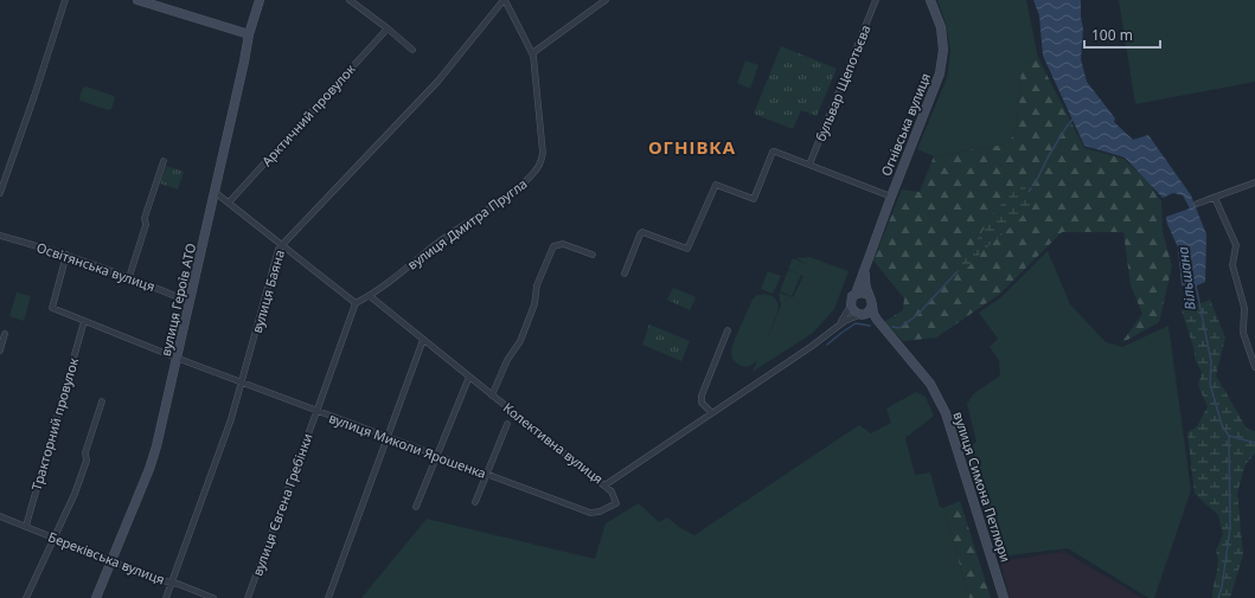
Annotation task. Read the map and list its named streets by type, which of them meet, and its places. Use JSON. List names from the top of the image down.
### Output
{
  "streets": {
    "street": [
      "бульвар Щепотьєва",
      "Арктичний провулок",
      "Огнівська вулиця",
      "вулиця Дмитра Пругла",
      "Освітянська вулиця",
      "вулиця Баяна",
      "вулиця Героїв АТО",
      "Тракторний провулок",
      "Колективна вулиця",
      "вулиця Миколи Ярошенка",
      "вулиця Симона Петлюри",
      "вулиця Євгена Гребінки",
      "Береківська вулиця"
    ]
  },
  "crossings": [
    ["Огнівська вулиця", "Колективна вулиця"],
    ["Огнівська вулиця", "вулиця Симона Петлюри"],
    ["вулиця Дмитра Пругла", "вулиця Баяна"],
    ["вулиця Дмитра Пругла", "Колективна вулиця"],
    ["вулиця Дмитра Пругла", "вулиця Євгена Гребінки"],
    ["Освітянська вулиця", "вулиця Героїв АТО"],
    ["Освітянська вулиця", "вулиця Миколи Ярошенка"],
    ["вулиця Баяна", "вулиця Миколи Ярошенка"],
    ["вулиця Баяна", "Береківська вулиця"],
    ["вулиця Героїв АТО", "вулиця Миколи Ярошенка"],
    ["вулиця Героїв АТО", "Береківська вулиця"],
    ["Тракторний провулок", "вулиця Миколи Ярошенка"],
    ["Тракторний провулок", "Береківська вулиця"],
    ["Колективна вулиця", "вулиця Миколи Ярошенка"],
    ["Колективна вулиця", "вулиця Симона Петлюри"],
    ["вулиця Миколи Ярошенка", "вулиця Євгена Гребінки"]
  ],
  "districts": ["ОГНІВКА"],
  "water": ["Вільшана"],
  "scale_bar": "100 m"
}
